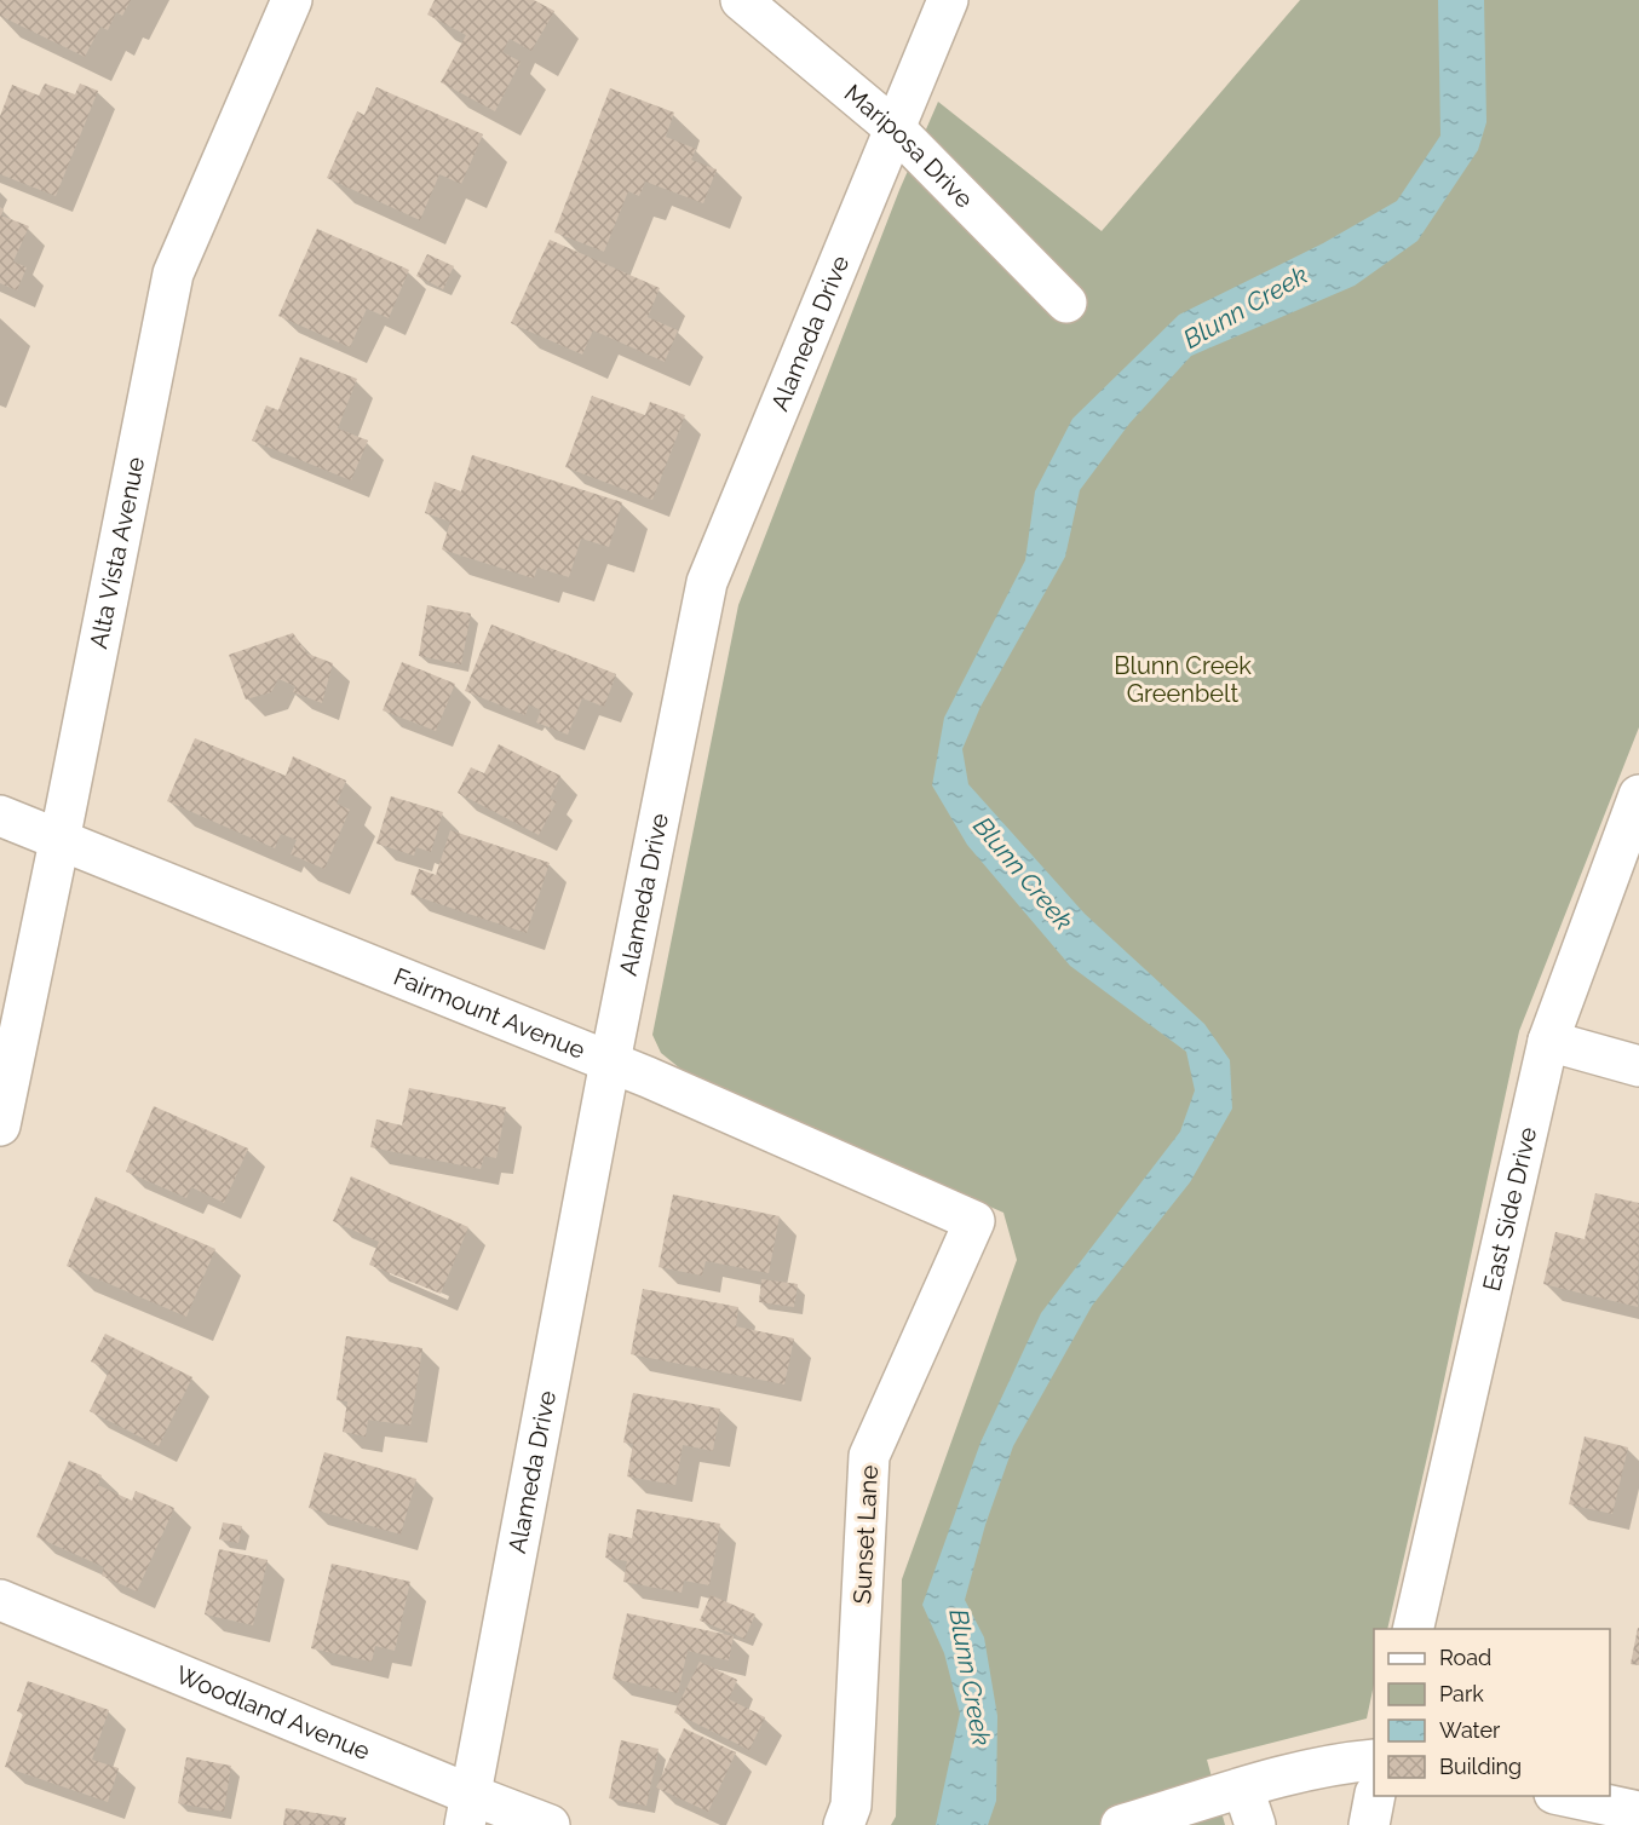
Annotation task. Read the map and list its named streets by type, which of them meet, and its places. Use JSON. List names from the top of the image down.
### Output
{
  "streets": {
    "street": [
      "Mariposa Drive",
      "Alameda Drive",
      "Alta Vista Avenue",
      "Fairmount Avenue",
      "East Side Drive",
      "Sunset Lane",
      "Woodland Avenue"
    ]
  },
  "crossings": [
    ["Mariposa Drive", "Alameda Drive"],
    ["Alameda Drive", "Fairmount Avenue"],
    ["Alameda Drive", "Woodland Avenue"],
    ["Alta Vista Avenue", "Fairmount Avenue"],
    ["Fairmount Avenue", "Sunset Lane"]
  ],
  "water": ["Blunn Creek"],
  "parks": ["Blunn Creek Greenbelt"],
  "legend": [
    "Road",
    "Park",
    "Water",
    "Building"
  ]
}
